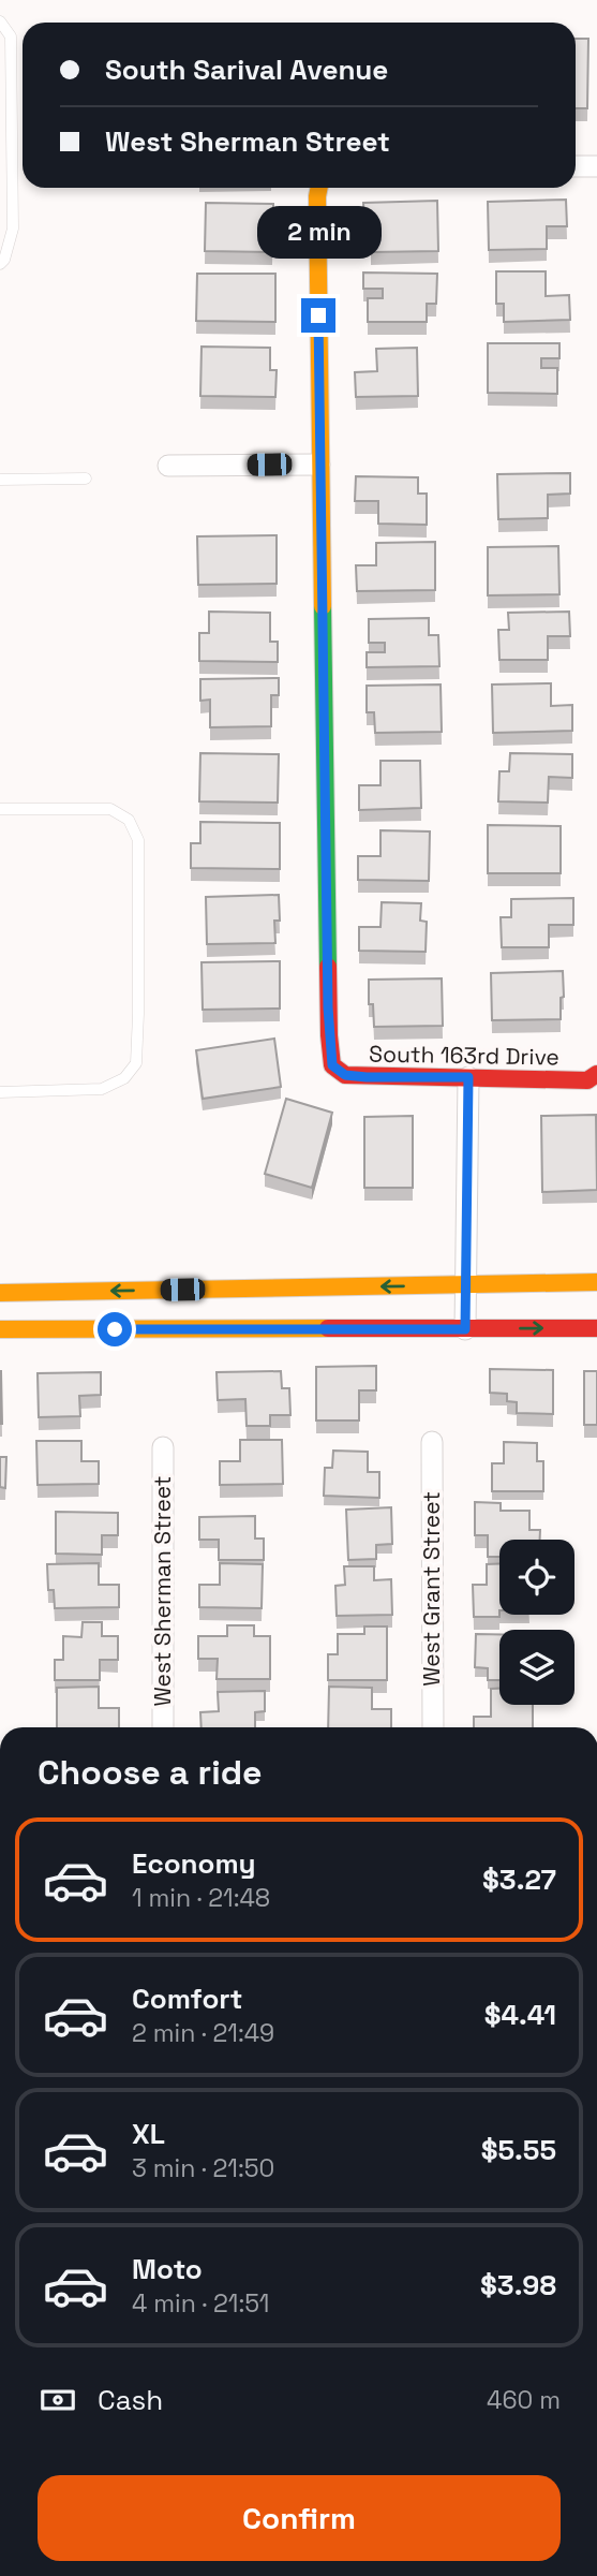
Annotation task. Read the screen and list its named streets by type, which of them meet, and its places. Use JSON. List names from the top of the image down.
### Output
{
  "streets": {
    "main road": ["South 163rd Drive"],
    "street": ["West Grant Street", "West Sherman Street"]
  },
  "page": {
    "banner": ["South Sarival Avenue", "West Sherman Street"],
    "bubble": "2 min",
    "heading": "Choose a ride",
    "list": [
      {
        "name": "Economy",
        "note": "1 min · 21:48",
        "value": "$3.27"
      },
      {
        "name": "Comfort",
        "note": "2 min · 21:49",
        "value": "$4.41"
      },
      {
        "name": "XL",
        "note": "3 min · 21:50",
        "value": "$5.55"
      },
      {
        "name": "Moto",
        "note": "4 min · 21:51",
        "value": "$3.98"
      }
    ],
    "pay": ["Cash", "460 m"],
    "buttons": "Confirm"
  }
}
